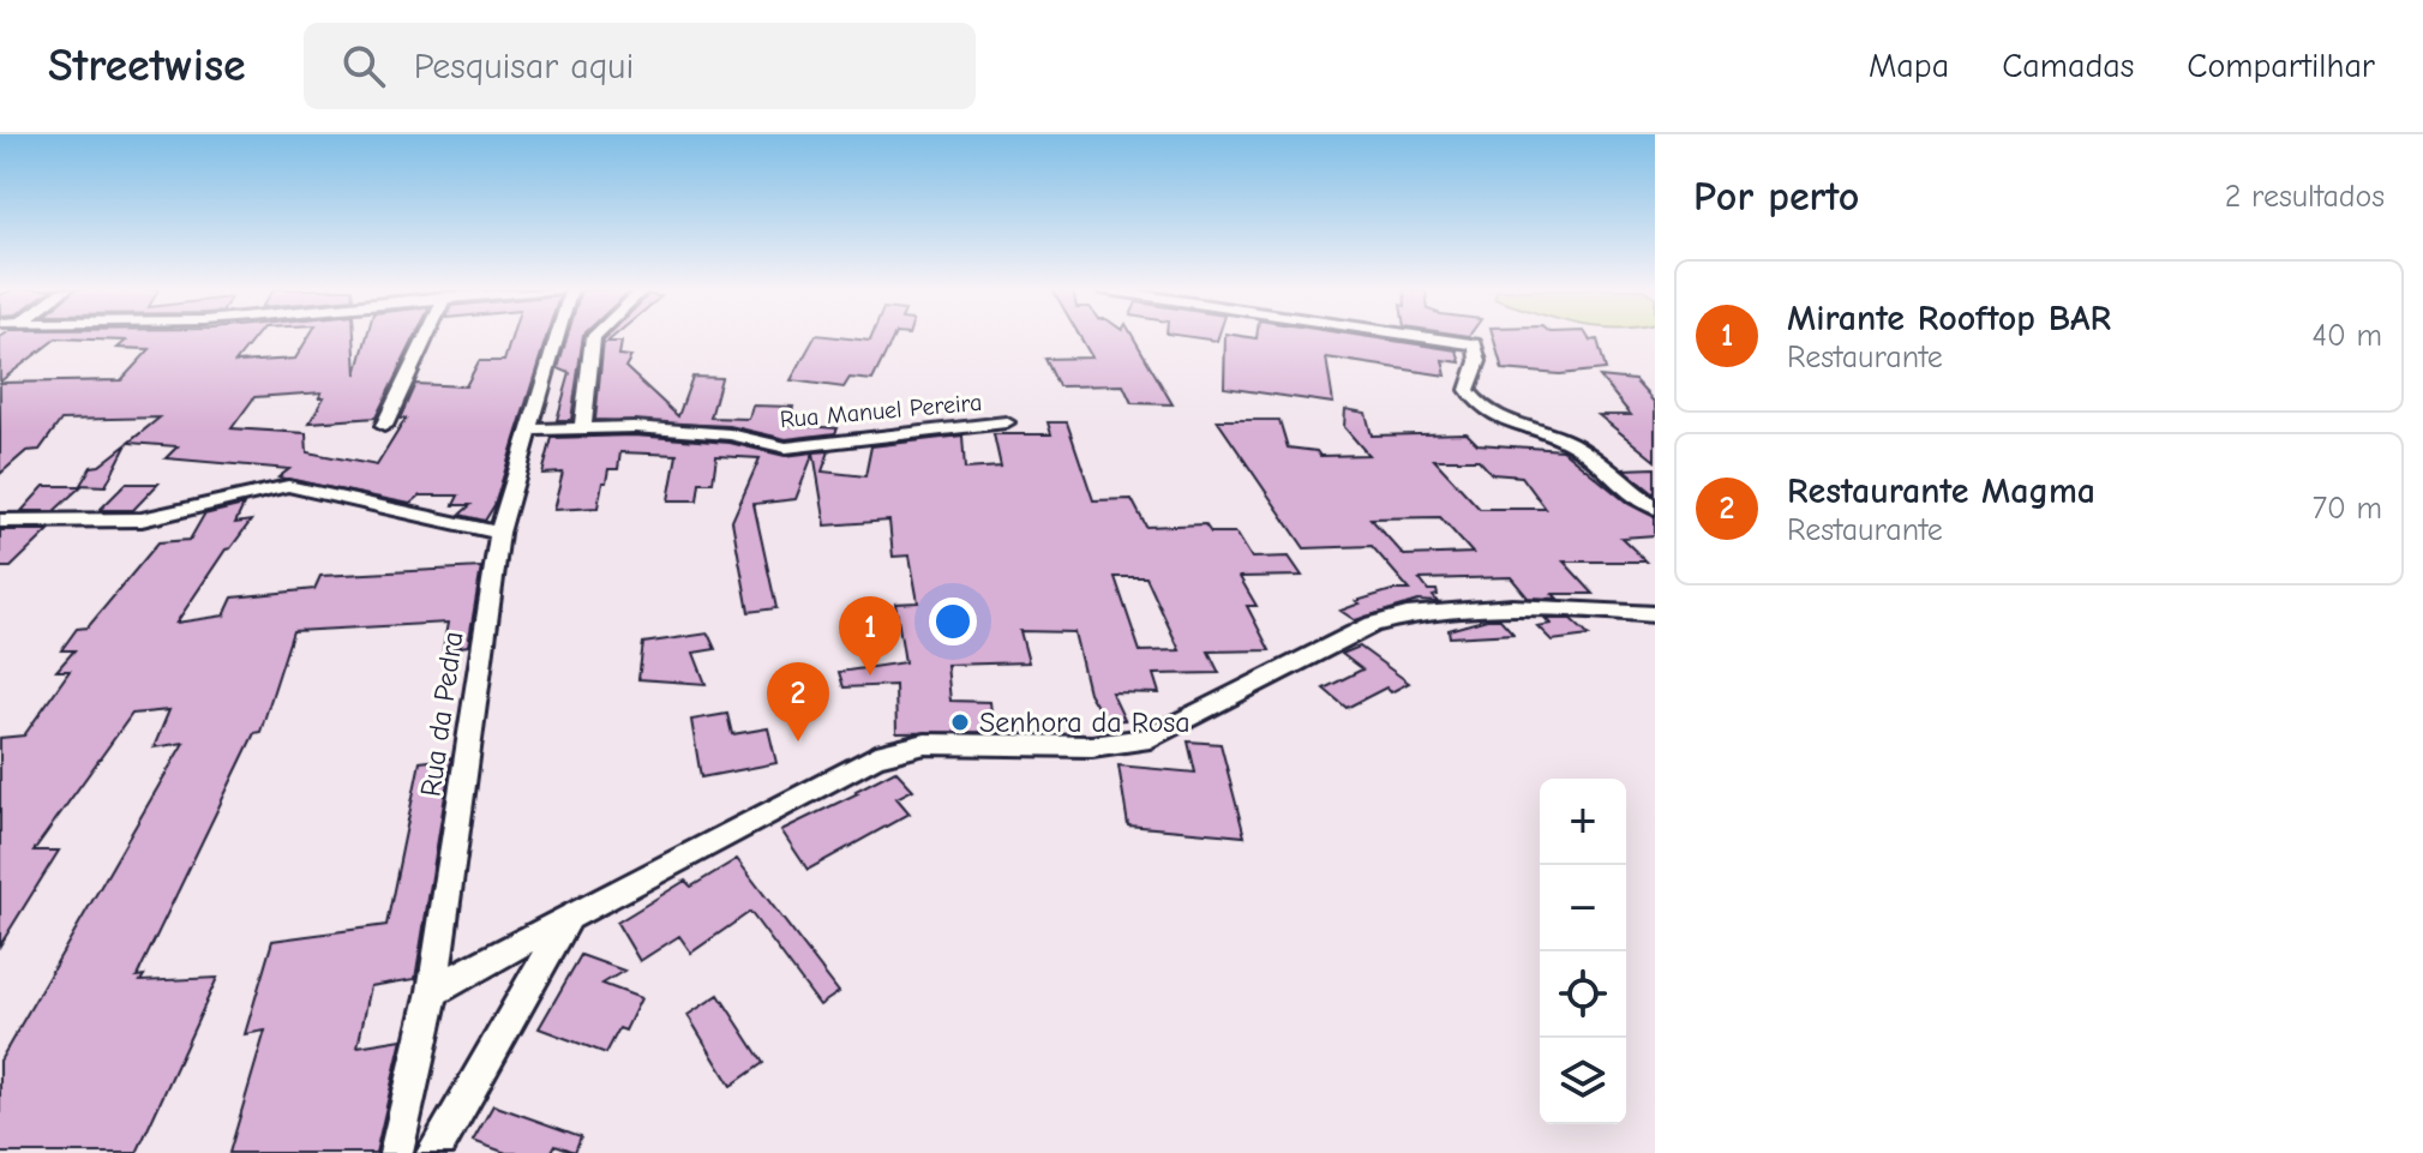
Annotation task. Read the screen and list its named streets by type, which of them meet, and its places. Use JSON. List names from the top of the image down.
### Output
{
  "streets": {
    "street": ["Rua Manuel Pereira", "Rua da Pedra"]
  },
  "crossings": [
    ["Rua Manuel Pereira", "Rua da Pedra"]
  ],
  "places": ["Senhora da Rosa"],
  "page": {
    "header": "Streetwise",
    "search": "Pesquisar aqui",
    "nav": ["Mapa", "Camadas", "Compartilhar"],
    "heading": ["Por perto", "2 resultados"],
    "list": [
      {
        "mark": "1",
        "name": "Mirante Rooftop BAR",
        "note": "Restaurante",
        "value": "40 m"
      },
      {
        "mark": "2",
        "name": "Restaurante Magma",
        "note": "Restaurante",
        "value": "70 m"
      }
    ],
    "pins": ["1", "2"],
    "map_buttons": ["+", "−"]
  }
}
